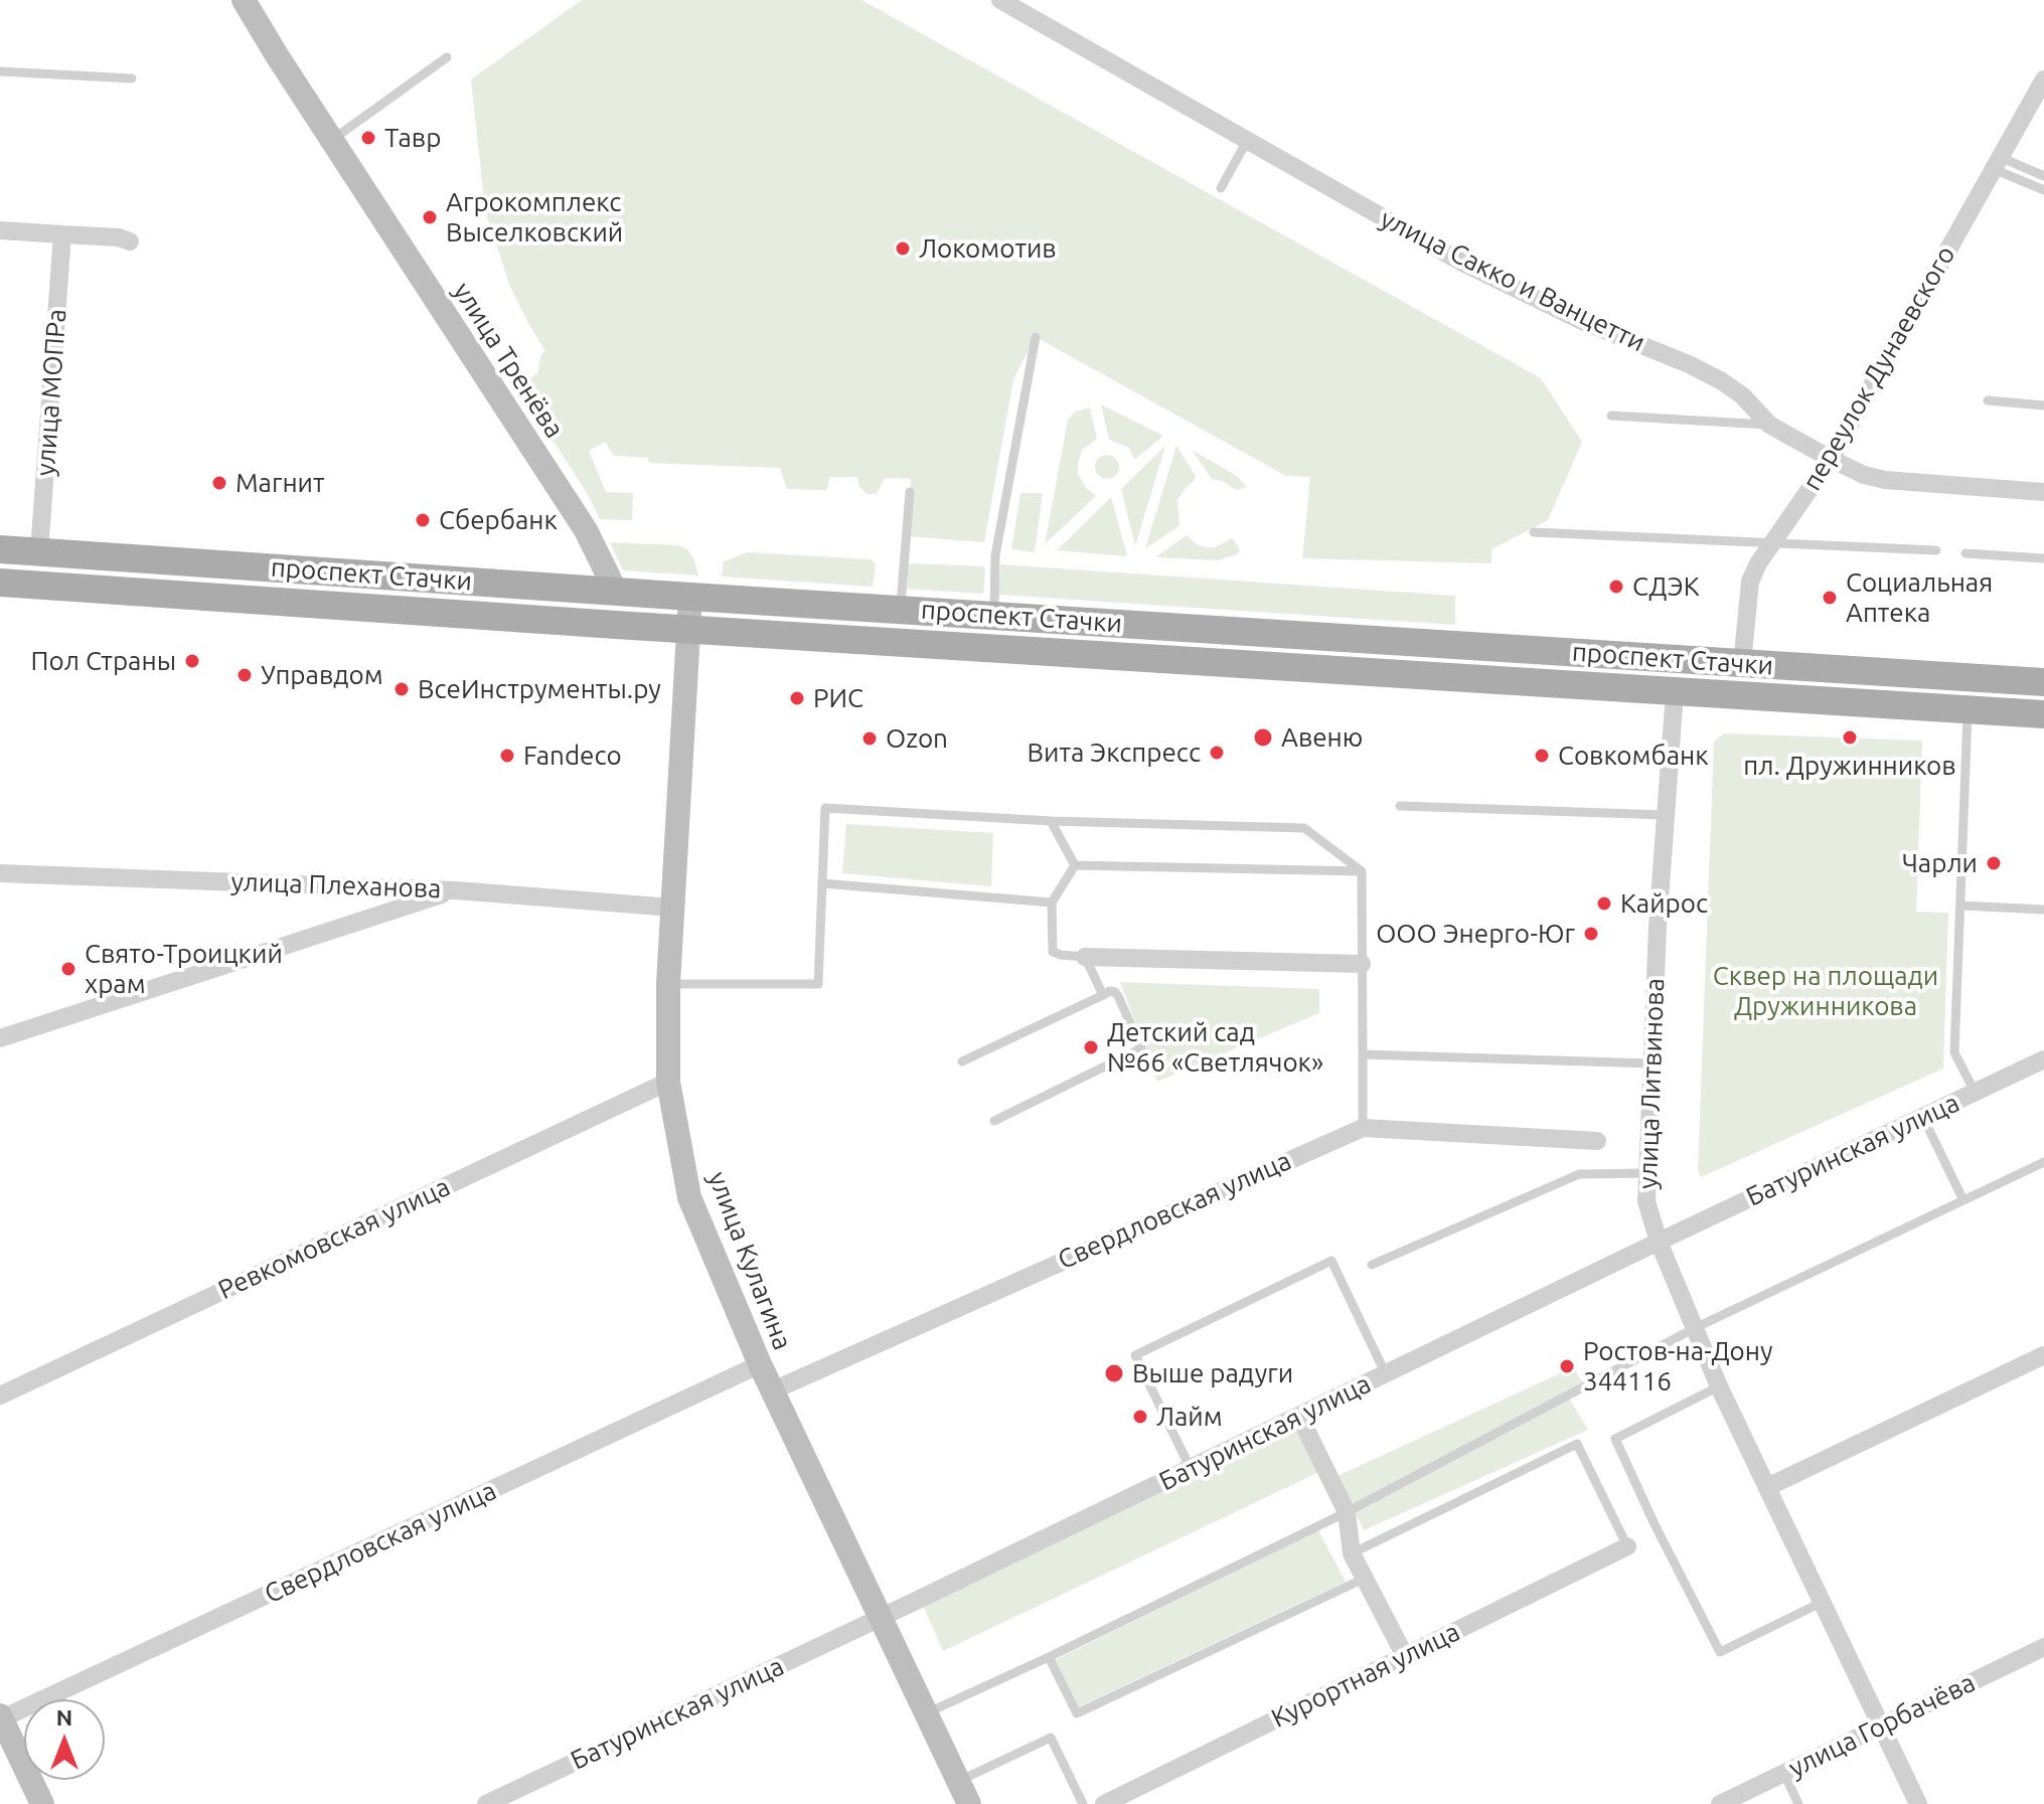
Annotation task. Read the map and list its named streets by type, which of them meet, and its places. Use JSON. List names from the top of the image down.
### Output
{
  "streets": {
    "main road": ["проспект Стачки"],
    "street": [
      "улица Сакко и Ванцетти",
      "улица Тренёва",
      "переулок Дунаевского",
      "улица МОПРа",
      "улица Плеханова",
      "улица Литвинова",
      "Батуринская улица",
      "Свердловская улица",
      "Ревкомовская улица",
      "улица Кулагина",
      "Курортная улица",
      "улица Горбачёва"
    ]
  },
  "crossings": [
    ["улица Сакко и Ванцетти", "переулок Дунаевского"],
    ["улица Тренёва", "проспект Стачки"],
    ["переулок Дунаевского", "проспект Стачки"],
    ["улица МОПРа", "проспект Стачки"],
    ["проспект Стачки", "улица Литвинова"],
    ["проспект Стачки", "улица Кулагина"],
    ["улица Плеханова", "улица Кулагина"],
    ["улица Литвинова", "Батуринская улица"],
    ["улица Литвинова", "улица Горбачёва"],
    ["Батуринская улица", "улица Кулагина"],
    ["Свердловская улица", "улица Кулагина"],
    ["Ревкомовская улица", "улица Кулагина"]
  ],
  "parks": ["Сквер на площади Дружинникова"],
  "places": [
    "Тавр",
    "Агрокомплекс Выселковский",
    "Локомотив",
    "Магнит",
    "Сбербанк",
    "СДЭК",
    "Социальная Аптека",
    "Пол Страны",
    "Управдом",
    "ВсеИнструменты.ру",
    "РИС",
    "Авеню",
    "пл. Дружинников",
    "Ozon",
    "Вита Экспресс",
    "Fandeco",
    "Совкомбанк",
    "Чарли",
    "Кайрос",
    "ООО Энерго-Юг",
    "Свято-Троицкий храм",
    "Детский сад №66 «Светлячок»",
    "Ростов-на-Дону 344116",
    "Выше радуги",
    "Лайм"
  ],
  "north": "top"
}
